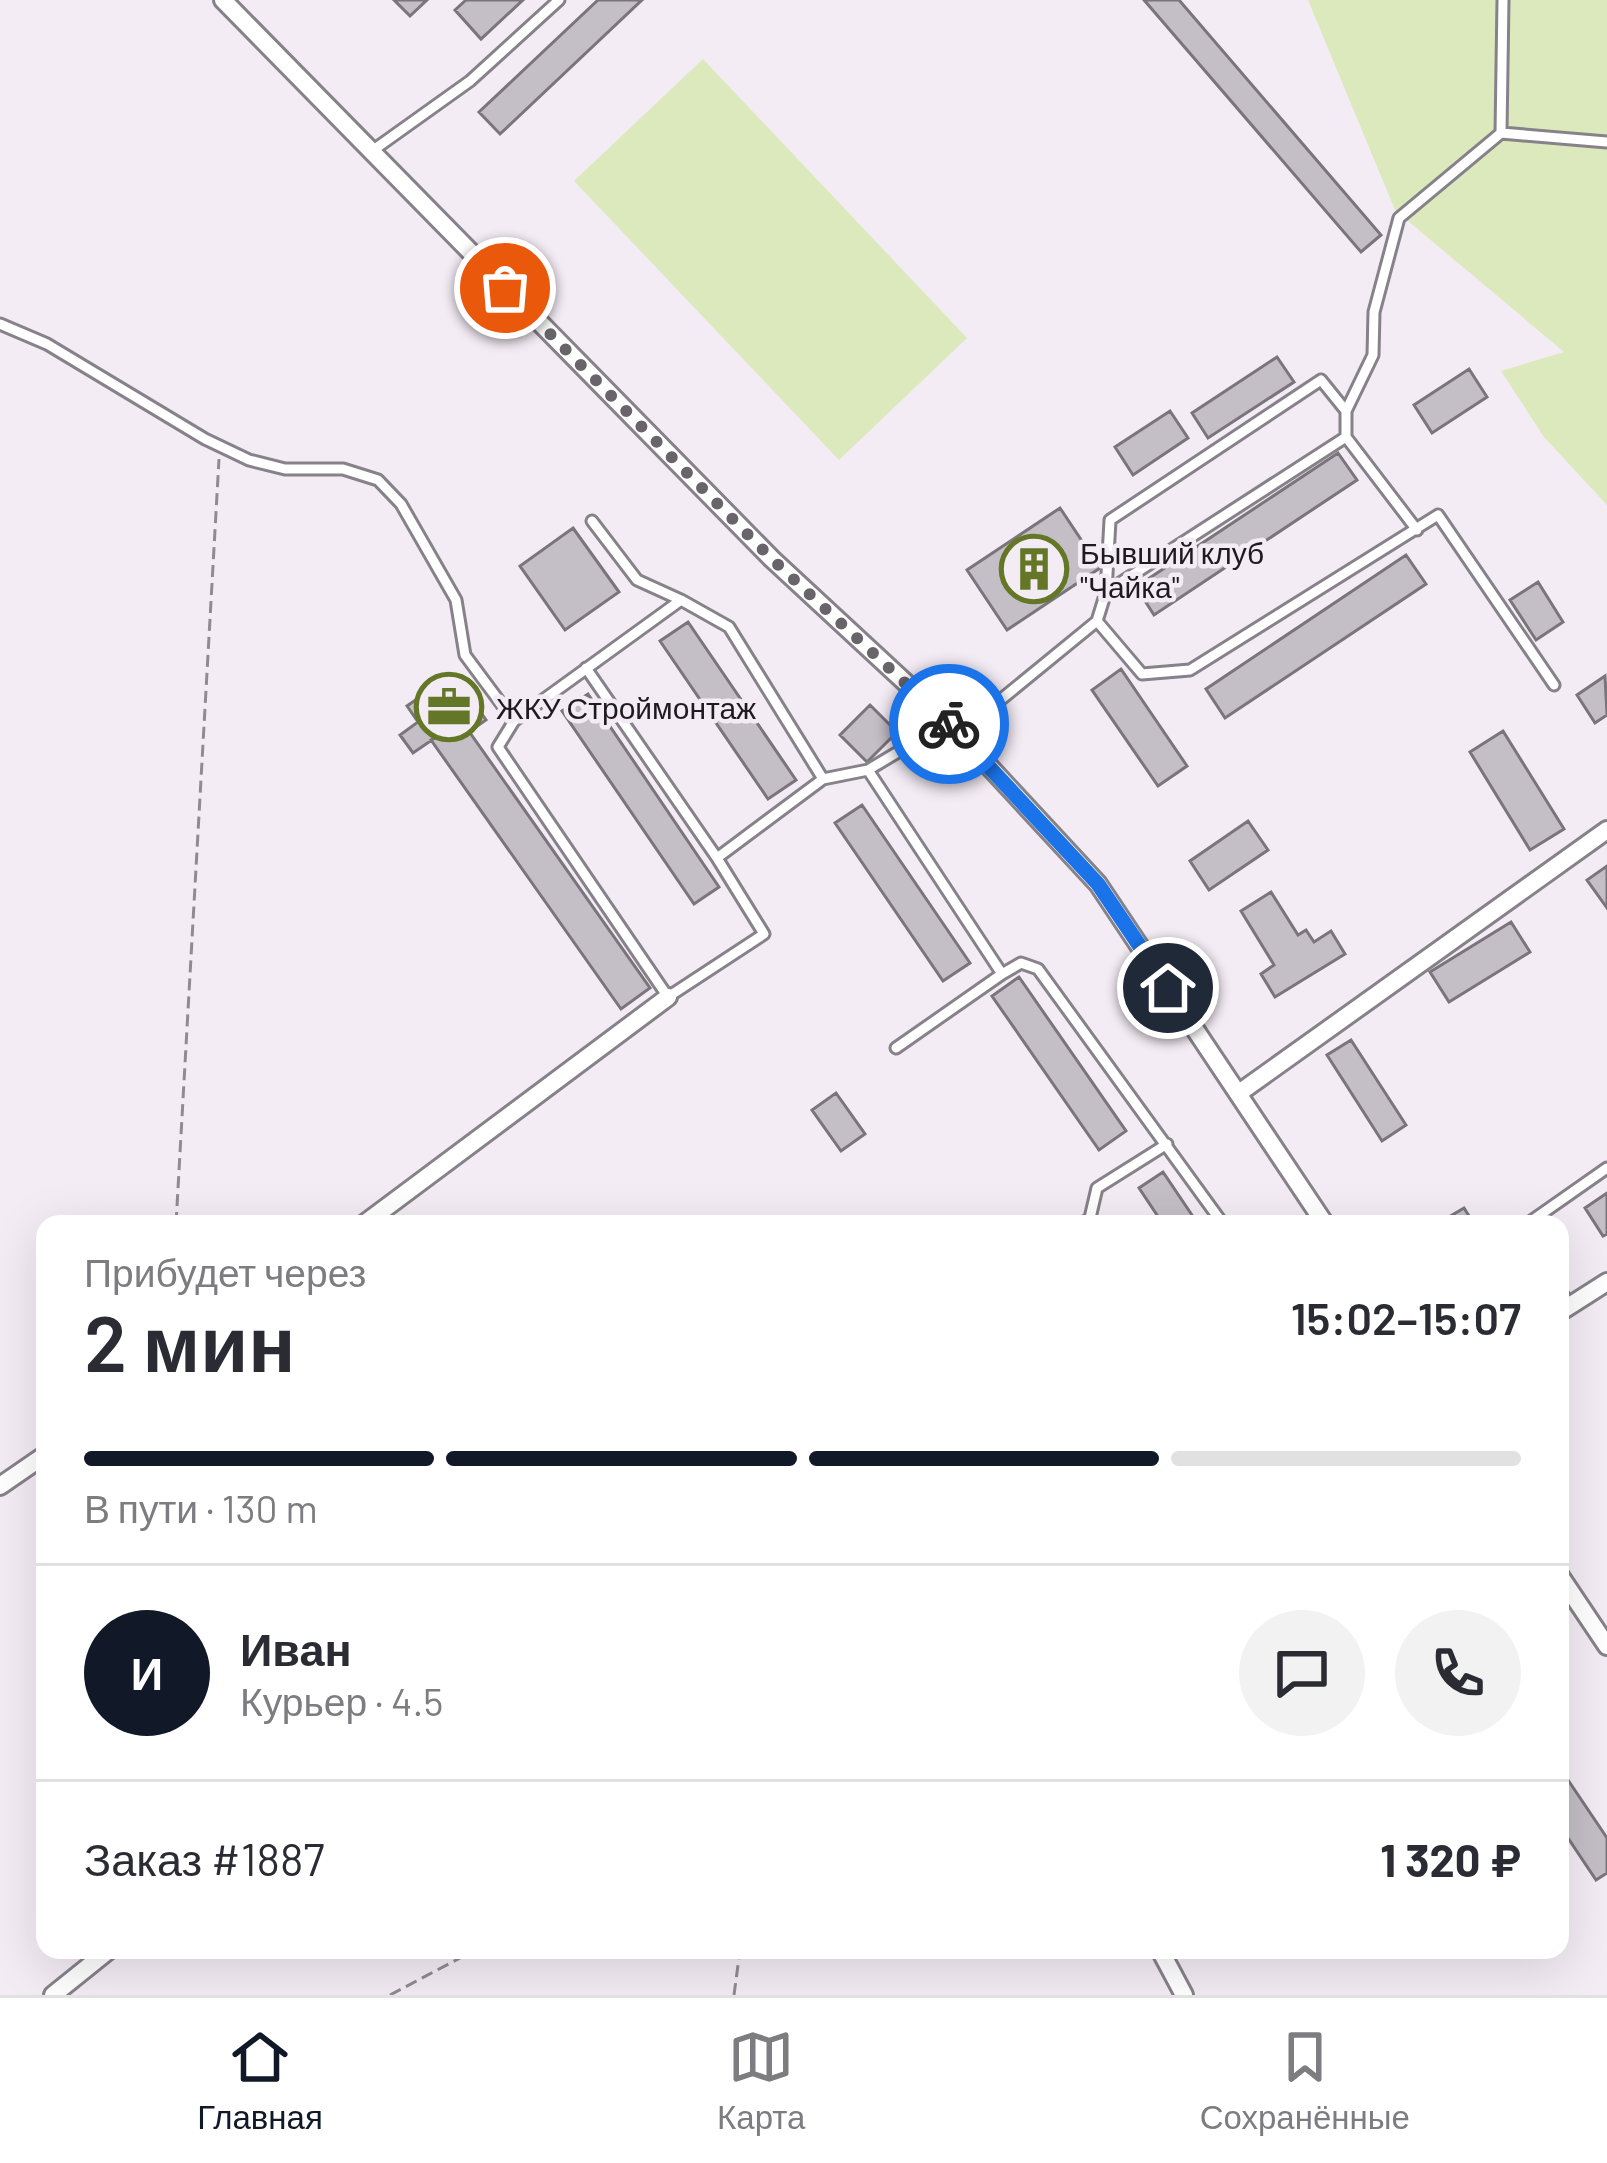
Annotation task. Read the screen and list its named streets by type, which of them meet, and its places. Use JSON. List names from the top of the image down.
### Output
{
  "places": {
    "building": ["Бывший клуб \"Чайка\""],
    "office": ["ЖКУ Строймонтаж"]
  },
  "page": {
    "heading": ["2 мин", "Прибудет через", "15:02–15:07"],
    "panel": [
      "Иван",
      "Курьер · 4.5",
      "Заказ #1887",
      "1 320 ₽"
    ],
    "bar": "В пути · 130 m",
    "round": "И",
    "tabs": ["Главная", "Карта", "Сохранённые"]
  }
}
